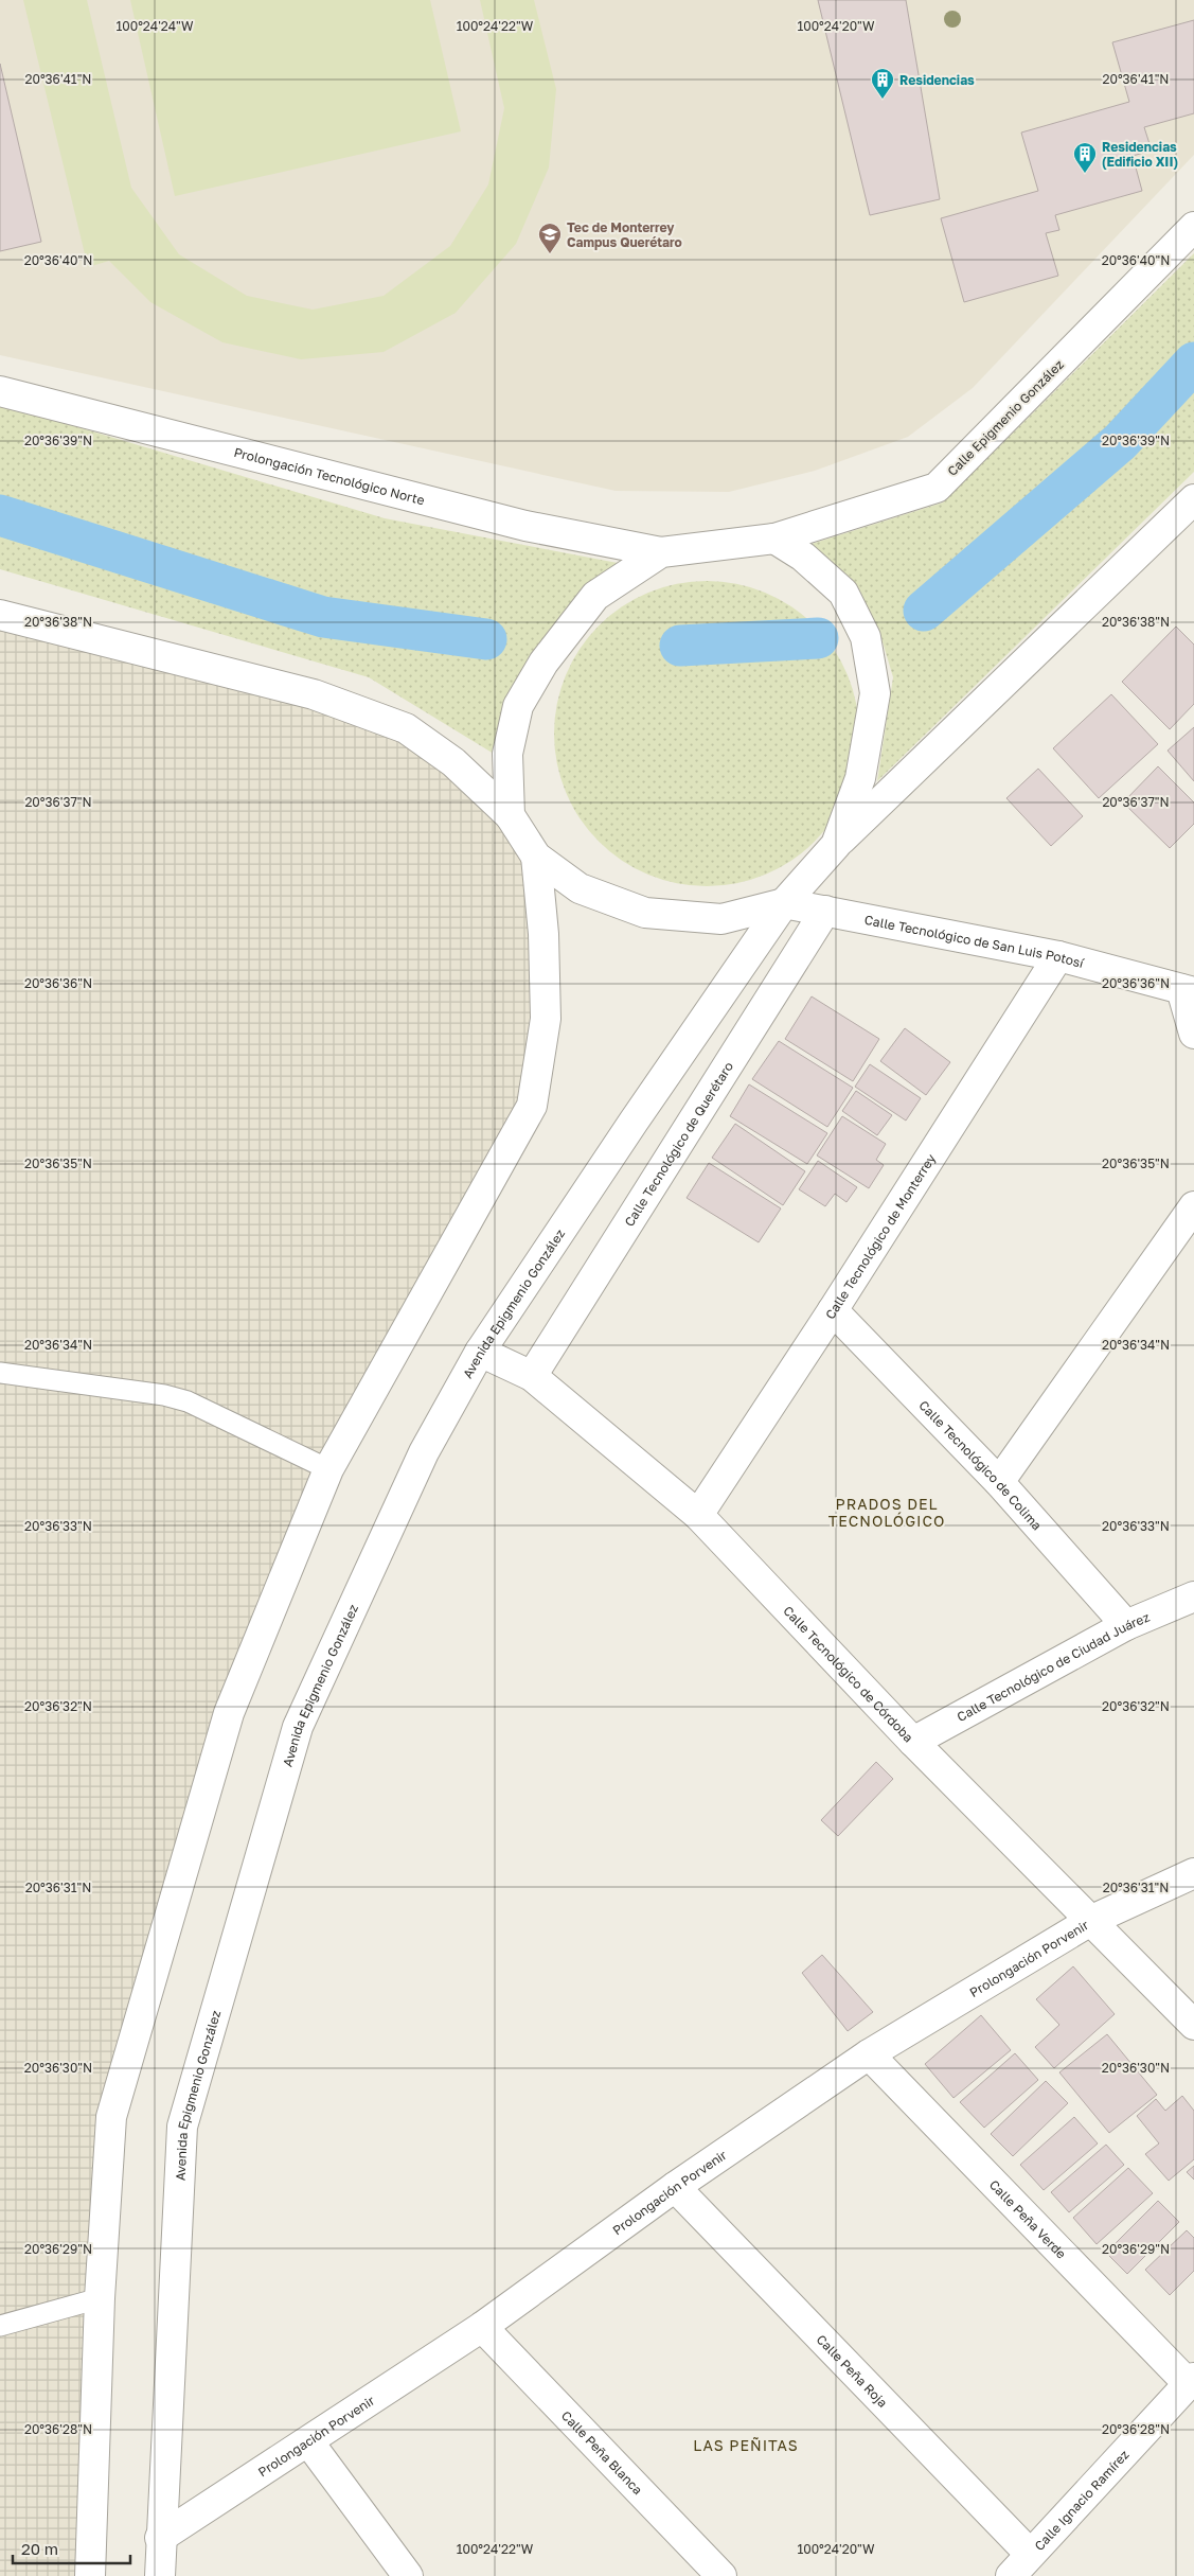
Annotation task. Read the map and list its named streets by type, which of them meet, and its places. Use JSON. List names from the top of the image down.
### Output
{
  "streets": {
    "main road": [
      "Calle Epigmenio González",
      "Prolongación Tecnológico Norte",
      "Calle Tecnológico de San Luis Potosí",
      "Calle Tecnológico de Querétaro",
      "Calle Tecnológico de Monterrey",
      "Avenida Epigmenio González",
      "Calle Tecnológico de Colima",
      "Calle Tecnológico de Ciudad Juárez",
      "Calle Tecnológico de Córdoba",
      "Prolongación Porvenir",
      "Calle Peña Verde",
      "Calle Peña Roja",
      "Calle Peña Blanca",
      "Calle Ignacio Ramírez"
    ]
  },
  "crossings": [
    ["Calle Epigmenio González", "Prolongación Tecnológico Norte"],
    ["Calle Tecnológico de San Luis Potosí", "Calle Tecnológico de Querétaro"],
    ["Calle Tecnológico de San Luis Potosí", "Calle Tecnológico de Monterrey"],
    ["Calle Tecnológico de San Luis Potosí", "Avenida Epigmenio González"],
    ["Calle Tecnológico de Querétaro", "Calle Tecnológico de Córdoba"],
    ["Calle Tecnológico de Monterrey", "Calle Tecnológico de Colima"],
    ["Calle Tecnológico de Monterrey", "Calle Tecnológico de Córdoba"],
    ["Avenida Epigmenio González", "Calle Tecnológico de Córdoba"],
    ["Avenida Epigmenio González", "Prolongación Porvenir"],
    ["Calle Tecnológico de Colima", "Calle Tecnológico de Ciudad Juárez"],
    ["Calle Tecnológico de Ciudad Juárez", "Calle Tecnológico de Córdoba"],
    ["Calle Tecnológico de Córdoba", "Prolongación Porvenir"],
    ["Prolongación Porvenir", "Calle Peña Verde"],
    ["Prolongación Porvenir", "Calle Peña Roja"],
    ["Prolongación Porvenir", "Calle Peña Blanca"],
    ["Calle Peña Verde", "Calle Ignacio Ramírez"],
    ["Calle Peña Roja", "Calle Ignacio Ramírez"]
  ],
  "districts": ["PRADOS DEL TECNOLÓGICO", "LAS PEÑITAS"],
  "places": {
    "building": ["Residencias", "Residencias (Edificio XII)"],
    "school or university": ["Tec de Monterrey Campus Querétaro"]
  },
  "scale_bar": "20 m",
  "coordinates": [
    "100°24'24\"W",
    "100°24'22\"W",
    "100°24'20\"W",
    "20°36'41\"N",
    "20°36'40\"N",
    "20°36'39\"N",
    "20°36'38\"N",
    "20°36'37\"N",
    "20°36'36\"N",
    "20°36'35\"N",
    "20°36'34\"N",
    "20°36'33\"N",
    "20°36'32\"N",
    "20°36'31\"N",
    "20°36'30\"N",
    "20°36'29\"N",
    "20°36'28\"N"
  ]
}
